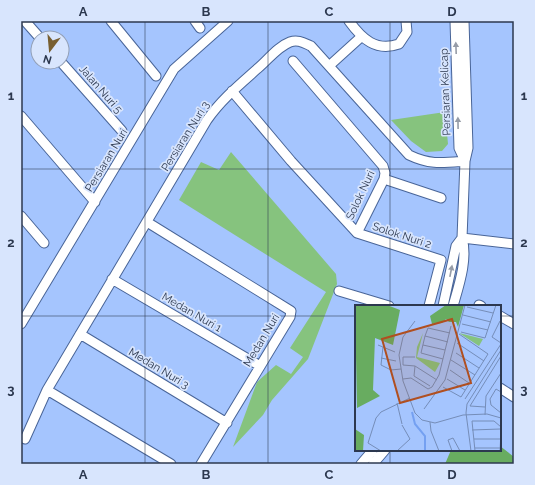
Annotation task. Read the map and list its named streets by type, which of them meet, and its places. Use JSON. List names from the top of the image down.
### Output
{
  "streets": {
    "street": [
      "Jalan Nuri 5",
      "Persiaran Kelicap",
      "Persiaran Nuri 3",
      "Persiaran Nuri",
      "Solok Nuri",
      "Solok Nuri 2",
      "Medan Nuri 1",
      "Medan Nuri",
      "Medan Nuri 3"
    ]
  },
  "crossings": [
    ["Persiaran Kelicap", "Persiaran Nuri 3"],
    ["Persiaran Nuri 3", "Solok Nuri"],
    ["Persiaran Nuri 3", "Medan Nuri 1"],
    ["Persiaran Nuri 3", "Medan Nuri"],
    ["Persiaran Nuri 3", "Medan Nuri 3"],
    ["Solok Nuri", "Solok Nuri 2"],
    ["Medan Nuri 1", "Medan Nuri"],
    ["Medan Nuri", "Medan Nuri 3"]
  ],
  "north": "bottom",
  "grid": {
    "columns": [
      "A",
      "B",
      "C",
      "D"
    ],
    "rows": ["1", "2", "3"]
  }
}
